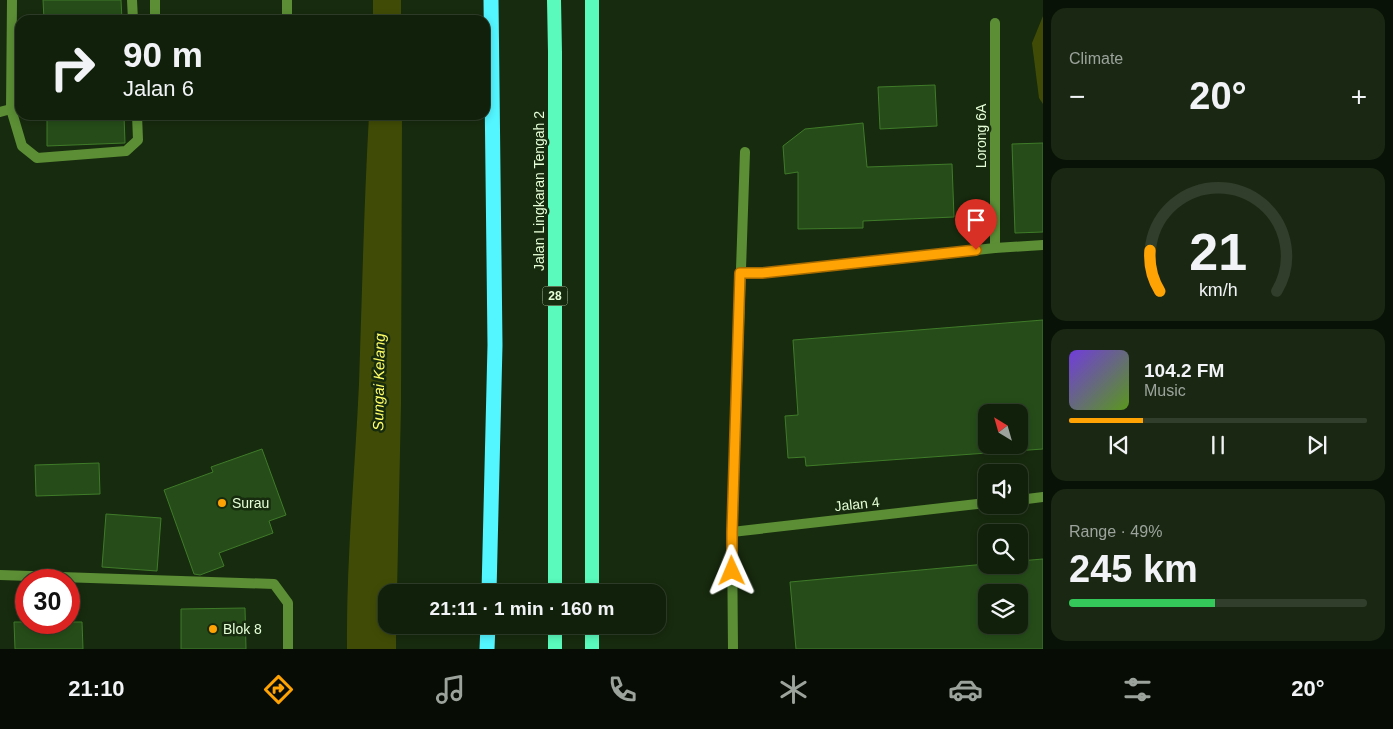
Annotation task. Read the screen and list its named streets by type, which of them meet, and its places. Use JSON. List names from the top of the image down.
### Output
{
  "streets": {
    "highway": ["Jalan Lingkaran Tengah 2", "28"],
    "street": ["Lorong 6A", "Jalan 4"]
  },
  "water": ["Sungai Kelang"],
  "places": ["Surau", "Blok 8"],
  "north": "top left",
  "page": {
    "tile": [
      "Climate",
      ["Range · 49%", "245 km"]
    ],
    "turn": ["90 m", "Jalan 6"],
    "heat": ["−", "20°", "+"],
    "song": ["104.2 FM", "Music"],
    "limit": "30",
    "trip": "21:11 · 1 min · 160 m",
    "tabs": ["21:10", "20°"],
    "gauge": ["21", "km/h"]
  }
}
